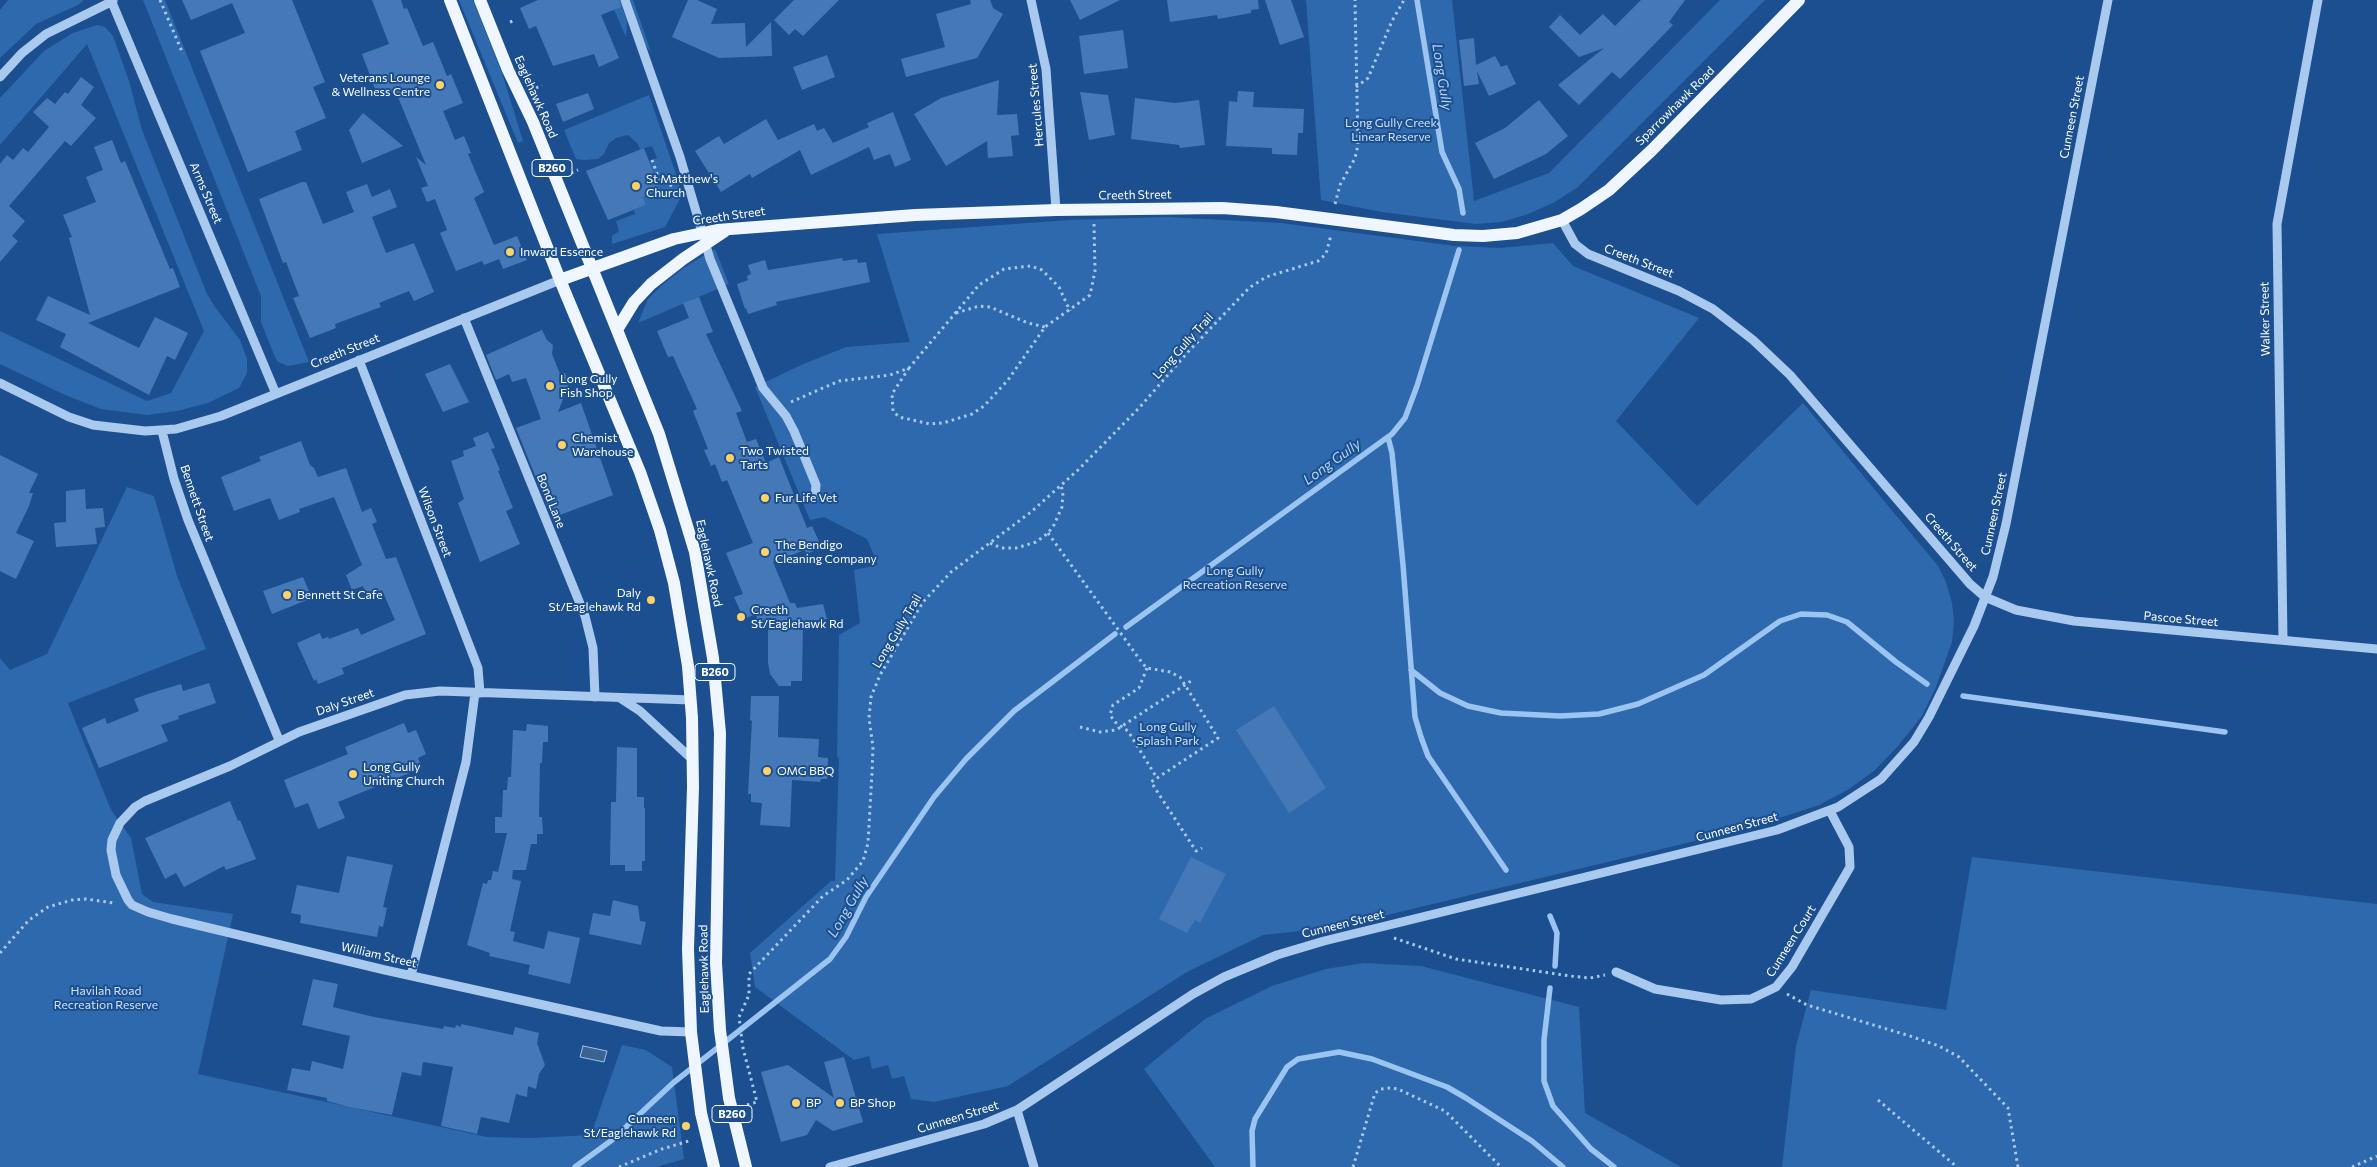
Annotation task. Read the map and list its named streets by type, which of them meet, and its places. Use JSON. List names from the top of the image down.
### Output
{
  "streets": {
    "main road": [
      "Eaglehawk Road",
      "Sparrowhawk Road",
      "B260",
      "Creeth Street"
    ],
    "street": [
      "Hercules Street",
      "Cunneen Street",
      "Arms Street",
      "Walker Street",
      "Bond Lane",
      "Bennett Street",
      "Wilson Street",
      "Pascoe Street",
      "Daly Street",
      "Cunneen Court",
      "William Street"
    ],
    "path": ["Long Gully Trail"]
  },
  "crossings": [
    ["Eaglehawk Road", "Creeth Street"],
    ["Eaglehawk Road", "Daly Street"],
    ["Eaglehawk Road", "William Street"],
    ["Hercules Street", "Creeth Street"],
    ["Sparrowhawk Road", "Creeth Street"],
    ["Cunneen Street", "Creeth Street"],
    ["Cunneen Street", "Pascoe Street"],
    ["Cunneen Street", "Cunneen Court"],
    ["Arms Street", "Creeth Street"],
    ["Creeth Street", "Bond Lane"],
    ["Creeth Street", "Bennett Street"],
    ["Creeth Street", "Wilson Street"],
    ["Creeth Street", "Pascoe Street"],
    ["Walker Street", "Pascoe Street"],
    ["Bond Lane", "Daly Street"],
    ["Bennett Street", "Daly Street"],
    ["Wilson Street", "Daly Street"],
    ["Wilson Street", "William Street"],
    ["Daly Street", "William Street"]
  ],
  "water": ["Long Gully"],
  "parks": [
    "Long Gully Creek Linear Reserve",
    "Long Gully Recreation Reserve",
    "Long Gully Splash Park",
    "Havilah Road Recreation Reserve"
  ],
  "places": [
    "Veterans Lounge & Wellness Centre",
    "St Matthew's Church",
    "Inward Essence",
    "Long Gully Fish Shop",
    "Chemist Warehouse",
    "Two Twisted Tarts",
    "Fur Life Vet",
    "The Bendigo Cleaning Company",
    "Bennett St Cafe",
    "Daly St/Eaglehawk Rd",
    "Creeth St/Eaglehawk Rd",
    "OMG BBQ",
    "Long Gully Uniting Church",
    "BP",
    "BP Shop",
    "Cunneen St/Eaglehawk Rd"
  ]
}
